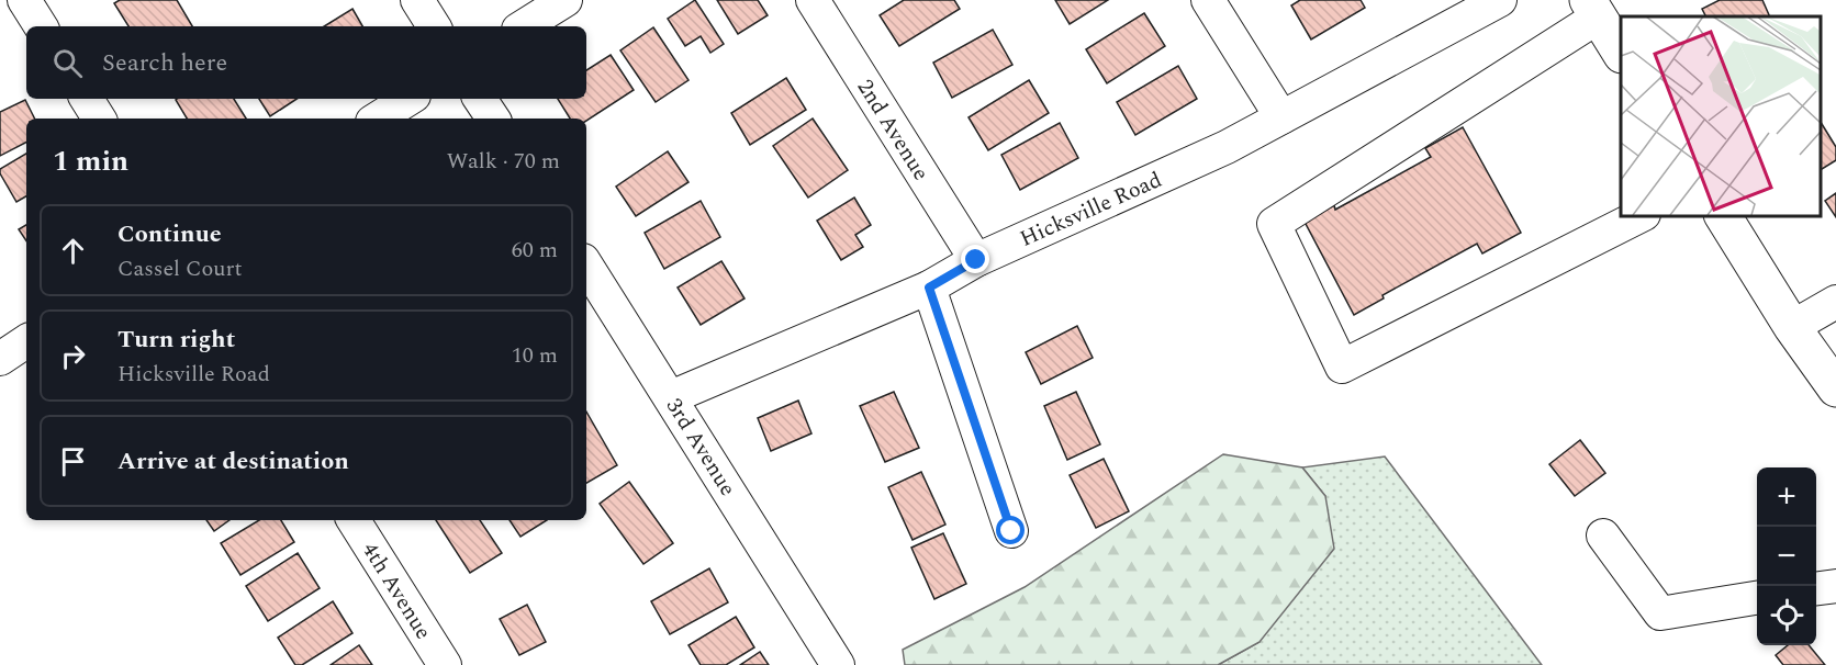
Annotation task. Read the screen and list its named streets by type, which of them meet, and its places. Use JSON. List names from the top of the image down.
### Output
{
  "streets": {
    "street": [
      "2nd Avenue",
      "Hicksville Road",
      "3rd Avenue",
      "4th Avenue"
    ]
  },
  "crossings": [
    ["2nd Avenue", "Hicksville Road"],
    ["Hicksville Road", "3rd Avenue"]
  ],
  "page": {
    "search": "Search here",
    "heading": ["1 min", "Walk · 70 m"],
    "list": [
      ["Continue", "Cassel Court", "60 m"],
      ["Turn right", "Hicksville Road", "10 m"],
      "Arrive at destination"
    ],
    "map_buttons": ["+", "−"]
  }
}
